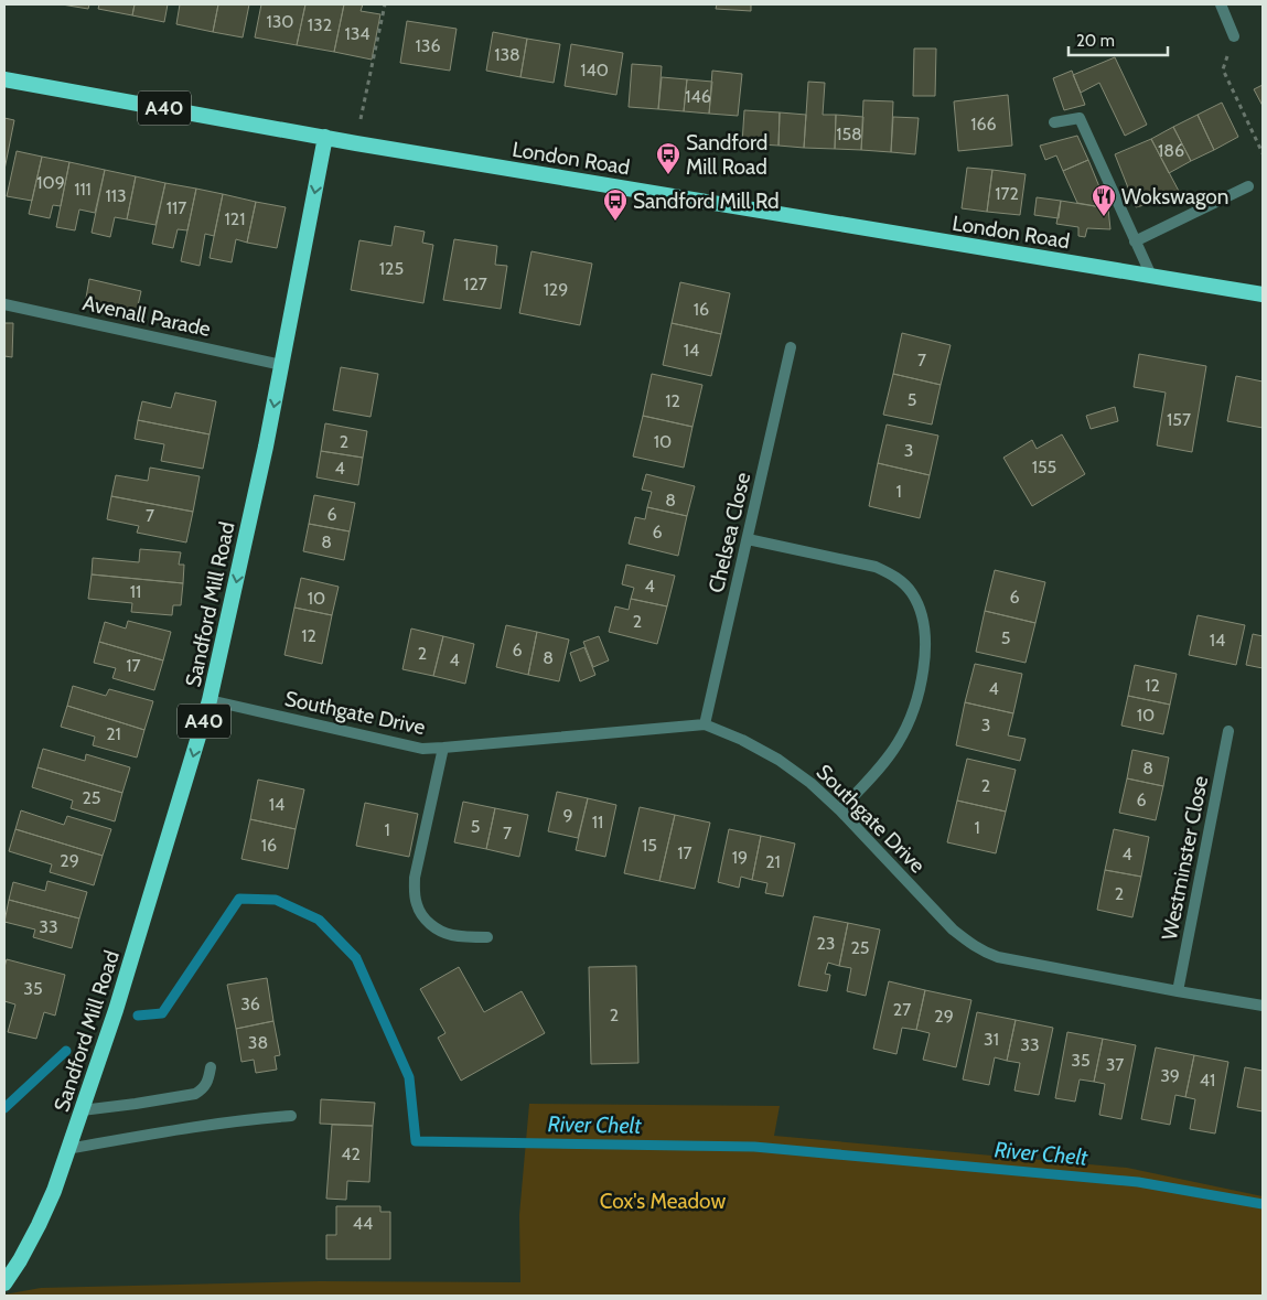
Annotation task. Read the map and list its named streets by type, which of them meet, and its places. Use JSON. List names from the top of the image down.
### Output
{
  "streets": {
    "highway": ["A40", "London Road", "Sandford Mill Road"],
    "street": [
      "Avenall Parade",
      "Chelsea Close",
      "Southgate Drive",
      "Westminster Close"
    ]
  },
  "crossings": [
    ["London Road", "Sandford Mill Road"],
    ["Avenall Parade", "Sandford Mill Road"],
    ["Chelsea Close", "Southgate Drive"],
    ["Sandford Mill Road", "Southgate Drive"],
    ["Southgate Drive", "Westminster Close"]
  ],
  "one_way": ["Sandford Mill Road"],
  "water": ["River Chelt"],
  "parks": ["Cox's Meadow"],
  "places": {
    "bus stop": ["Sandford Mill Road", "Sandford Mill Rd"],
    "restaurant": ["Wokswagon"]
  },
  "house_numbers": [
    "130",
    "132",
    "134",
    "136",
    "138",
    "140",
    "146",
    "166",
    "158",
    "186",
    "109",
    "111",
    "172",
    "113",
    "117",
    "121",
    "125",
    "127",
    "129",
    "16",
    "14",
    "7",
    "5",
    "12",
    "157",
    "2",
    "10",
    "3",
    "155",
    "4",
    "1",
    "8",
    "6",
    "7",
    "6",
    "8",
    "4",
    "11",
    "6",
    "10",
    "2",
    "12",
    "5",
    "14",
    "6",
    "2",
    "8",
    "4",
    "17",
    "12",
    "4",
    "10",
    "3",
    "21",
    "8",
    "2",
    "25",
    "6",
    "14",
    "9",
    "11",
    "5",
    "1",
    "1",
    "7",
    "16",
    "15",
    "17",
    "4",
    "19",
    "29",
    "21",
    "2",
    "33",
    "23",
    "25",
    "35",
    "36",
    "27",
    "2",
    "29",
    "31",
    "38",
    "33",
    "35",
    "37",
    "39",
    "41",
    "42",
    "44"
  ],
  "scale_bar": "20 m"
}
